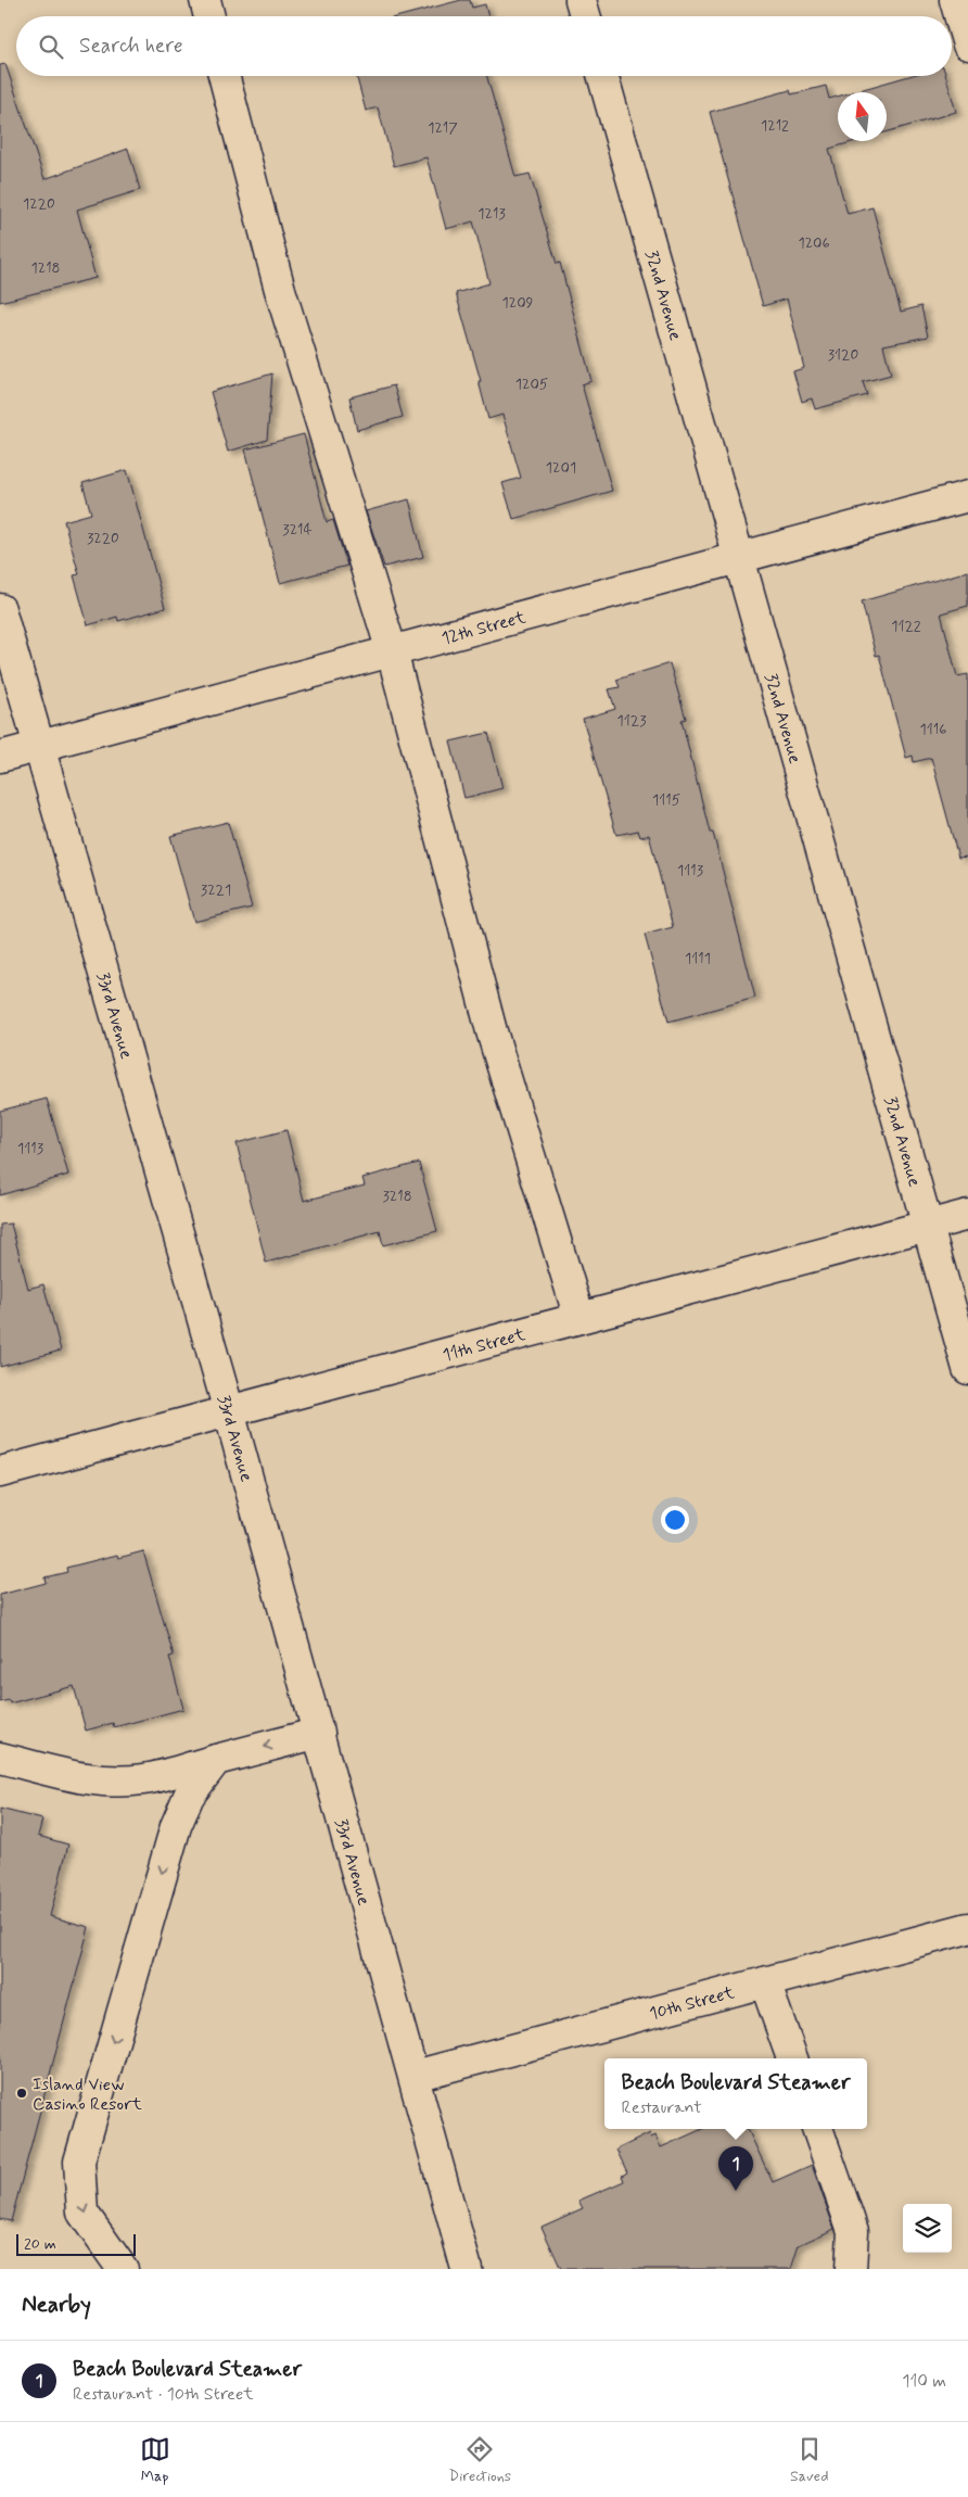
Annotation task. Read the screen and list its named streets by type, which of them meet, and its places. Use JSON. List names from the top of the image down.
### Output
{
  "streets": {
    "street": [
      "32nd Avenue",
      "12th Street",
      "33rd Avenue",
      "11th Street",
      "10th Street"
    ]
  },
  "crossings": [
    ["32nd Avenue", "12th Street"],
    ["32nd Avenue", "11th Street"],
    ["12th Street", "33rd Avenue"],
    ["33rd Avenue", "11th Street"],
    ["33rd Avenue", "10th Street"]
  ],
  "places": ["Island View Casino Resort"],
  "house_numbers": [
    "1212",
    "1217",
    "1220",
    "1213",
    "1206",
    "1218",
    "1209",
    "3120",
    "1205",
    "1201",
    "3214",
    "3220",
    "1122",
    "1123",
    "1116",
    "1115",
    "1113",
    "3221",
    "1111",
    "1113",
    "3218"
  ],
  "scale_bar": "20 m",
  "north": "top",
  "page": {
    "search": "Search here",
    "popup": ["Beach Boulevard Steamer", "Restaurant"],
    "pins": "1",
    "scale": "20 m",
    "heading": "Nearby",
    "list": [
      {
        "mark": "1",
        "name": "Beach Boulevard Steamer",
        "note": "Restaurant · 10th Street",
        "value": "110 m"
      }
    ],
    "nav": ["Map", "Directions", "Saved"]
  }
}
